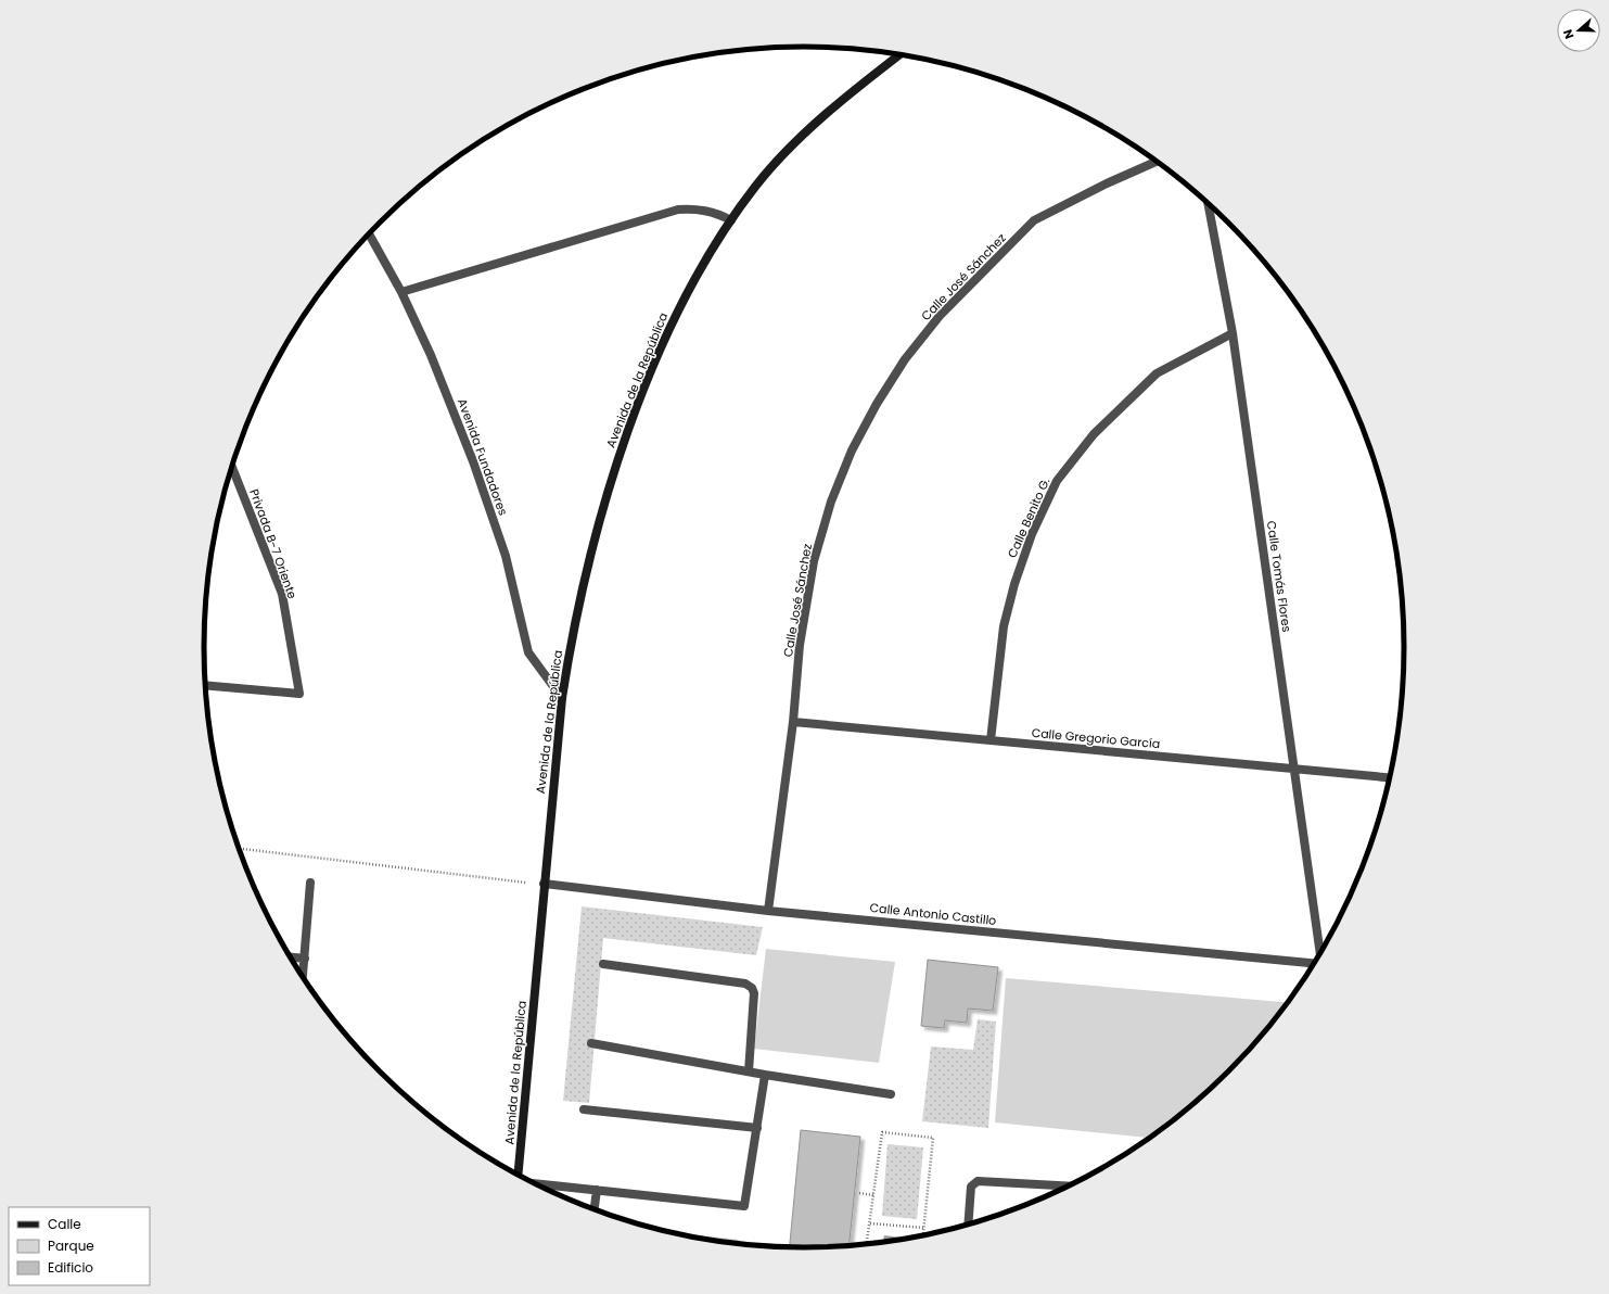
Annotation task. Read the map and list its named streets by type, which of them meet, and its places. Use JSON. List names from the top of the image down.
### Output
{
  "streets": {
    "main road": ["Avenida de la República"],
    "street": [
      "Calle José Sánchez",
      "Avenida Fundadores",
      "Calle Benito G.",
      "Privada B-7 Oriente",
      "Calle Tomás Flores",
      "Calle Gregorio García",
      "Calle Antonio Castillo"
    ]
  },
  "crossings": [
    ["Calle José Sánchez", "Calle Gregorio García"],
    ["Calle José Sánchez", "Calle Antonio Castillo"],
    ["Avenida de la República", "Avenida Fundadores"],
    ["Avenida de la República", "Calle Antonio Castillo"],
    ["Calle Benito G.", "Calle Tomás Flores"],
    ["Calle Benito G.", "Calle Gregorio García"],
    ["Calle Tomás Flores", "Calle Gregorio García"]
  ],
  "legend": ["Calle", "Parque", "Edificio"],
  "north": "left"
}
